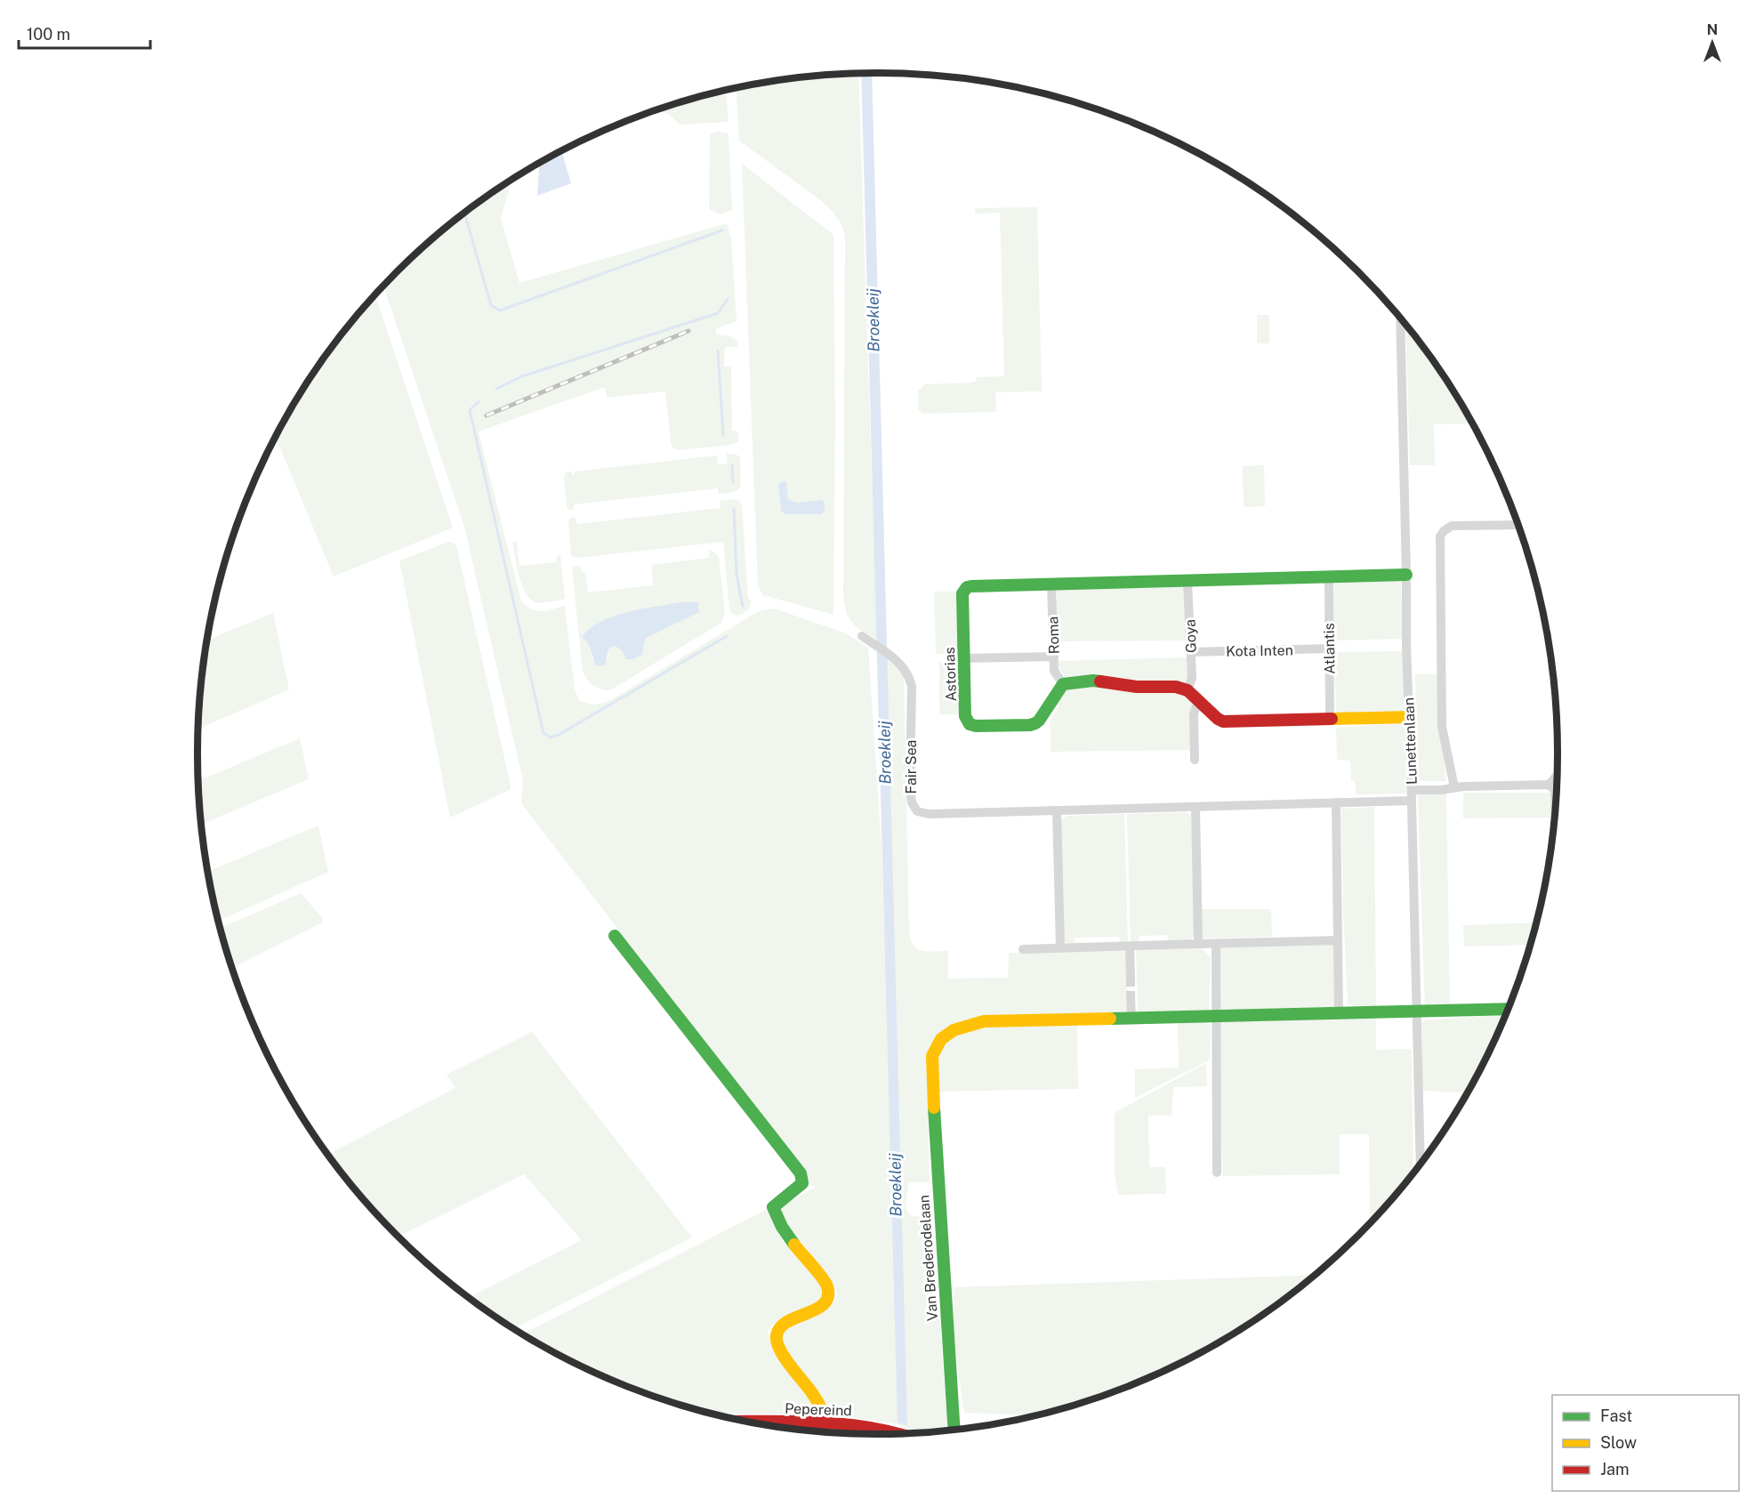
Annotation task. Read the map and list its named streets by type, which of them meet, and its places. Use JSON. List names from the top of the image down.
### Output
{
  "streets": {
    "street": [
      "Roma",
      "Goya",
      "Atlantis",
      "Kota Inten",
      "Astorias",
      "Lunettenlaan",
      "Fair Sea",
      "Van Brederodelaan",
      "Pepereind"
    ]
  },
  "crossings": [
    ["Roma", "Astorias"],
    ["Goya", "Kota Inten"],
    ["Goya", "Astorias"],
    ["Atlantis", "Kota Inten"],
    ["Atlantis", "Astorias"],
    ["Astorias", "Lunettenlaan"],
    ["Lunettenlaan", "Van Brederodelaan"]
  ],
  "water": ["Broekleij"],
  "legend": ["Fast", "Slow", "Jam"],
  "scale_bar": "100 m",
  "north": "top"
}
